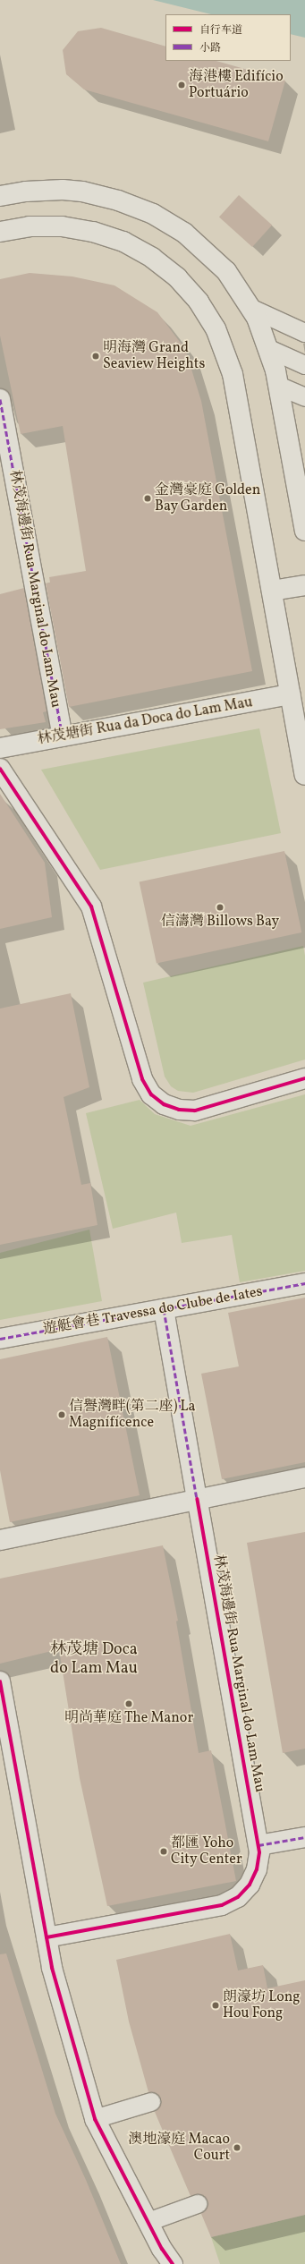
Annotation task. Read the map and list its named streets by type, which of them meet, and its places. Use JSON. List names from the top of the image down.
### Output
{
  "streets": {
    "street": ["林茂海邊街 Rua Marginal do Lam Mau", "林茂塘街 Rua da Doca do Lam Mau", "遊艇會巷 Travessa do Clube de Iates"]
  },
  "crossings": [
    ["林茂海邊街 Rua Marginal do Lam Mau", "林茂塘街 Rua da Doca do Lam Mau"],
    ["林茂海邊街 Rua Marginal do Lam Mau", "遊艇會巷 Travessa do Clube de Iates"]
  ],
  "districts": ["林茂塘 Doca do Lam Mau"],
  "places": [
    "海港樓 Edifício Portuário",
    "明海灣 Grand Seaview Heights",
    "金灣豪庭 Golden Bay Garden",
    "信濤灣 Billows Bay",
    "信譽灣畔(第二座) La Magnífícence",
    "明尚華庭 The Manor",
    "都匯 Yoho City Center",
    "朗濠坊 Long Hou Fong",
    "澳地濠庭 Macao Court"
  ],
  "legend": ["自行车道", "小路"]
}
